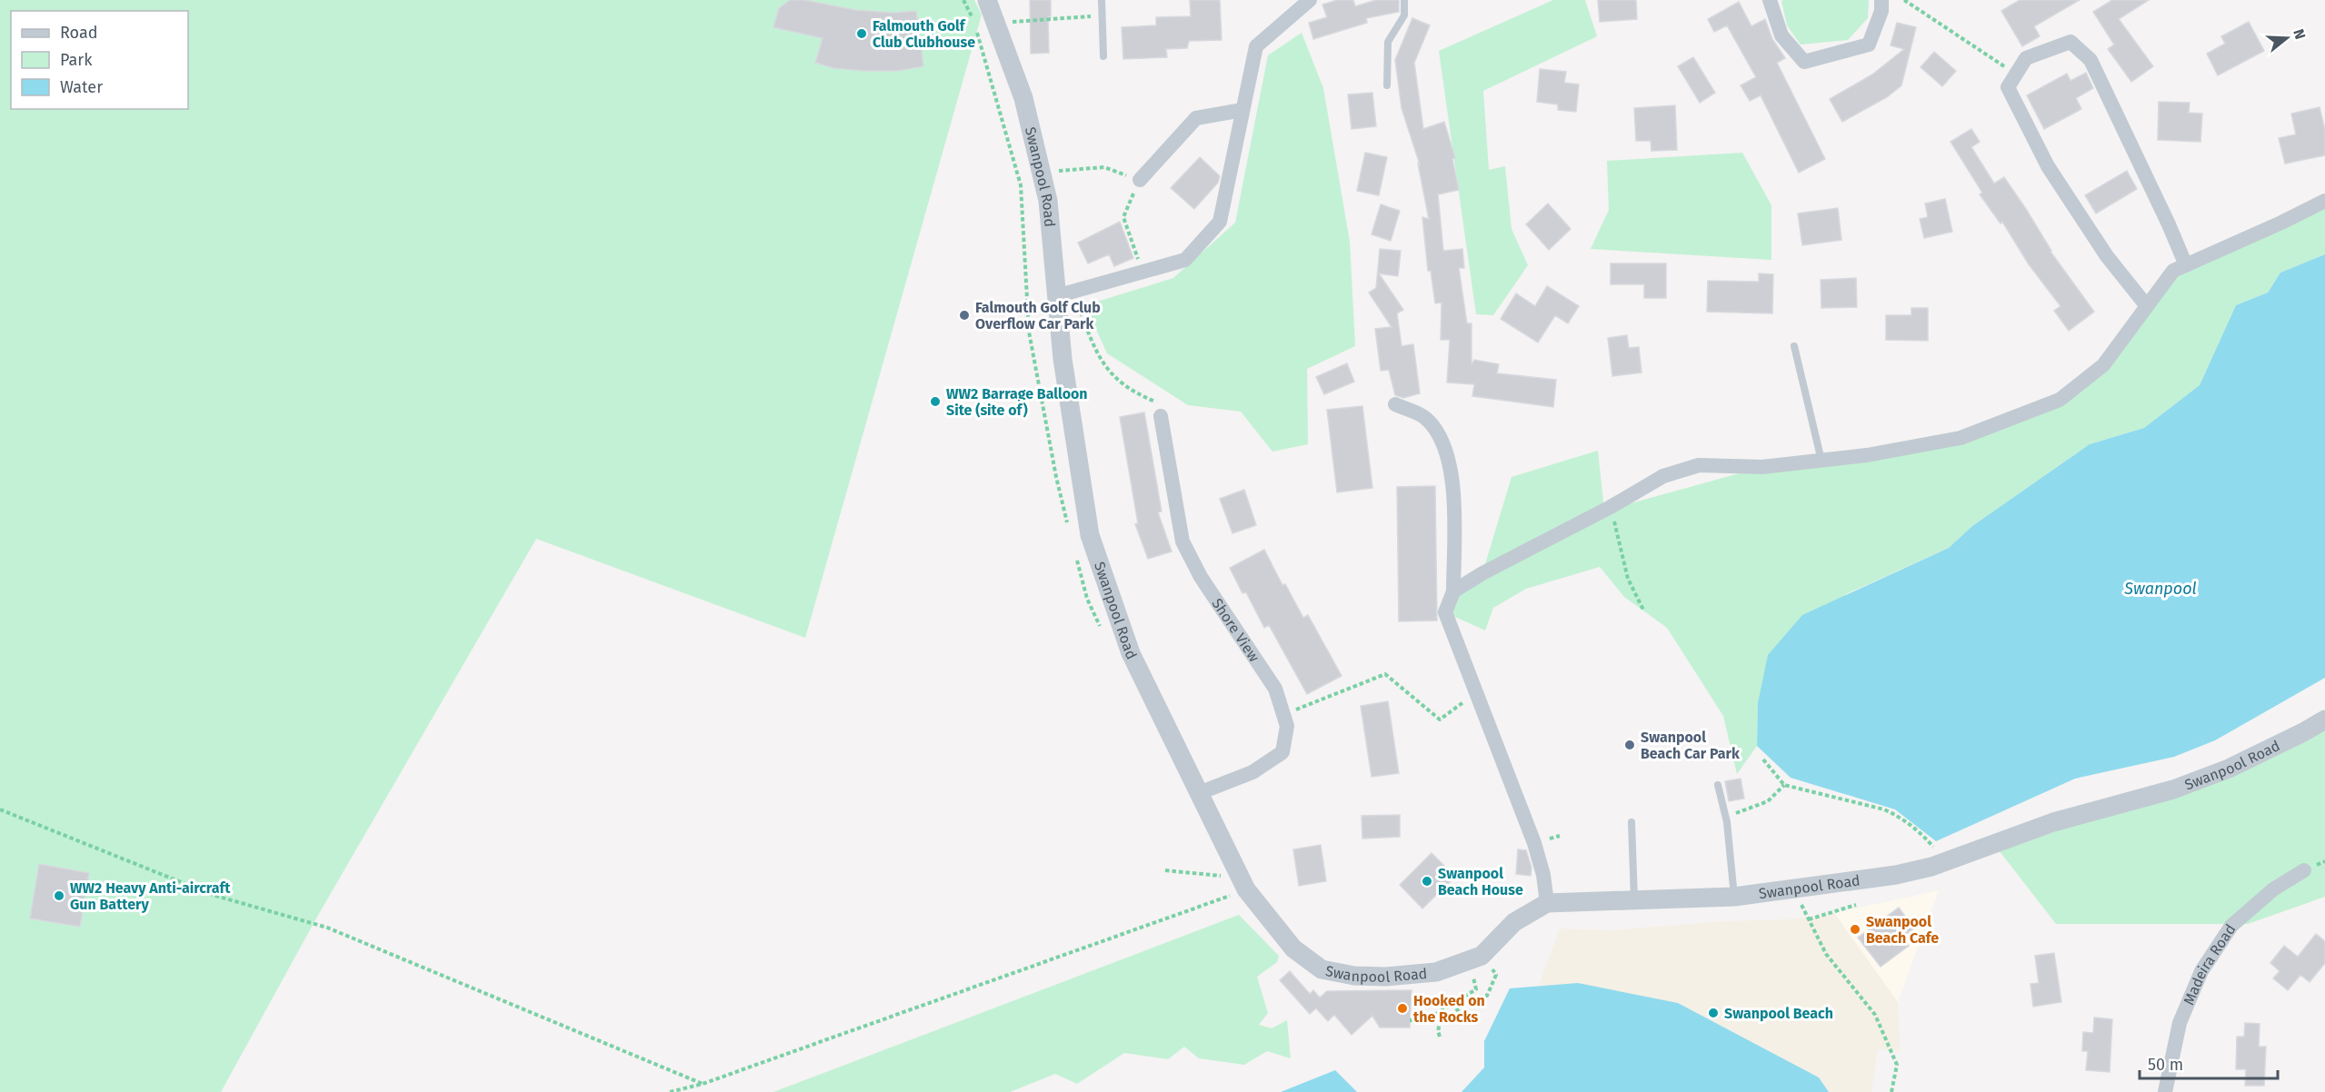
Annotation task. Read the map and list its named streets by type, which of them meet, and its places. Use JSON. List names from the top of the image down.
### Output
{
  "streets": {
    "street": ["Swanpool Road", "Shore View", "Madeira Road"]
  },
  "crossings": [
    ["Swanpool Road", "Shore View"]
  ],
  "water": ["Swanpool"],
  "places": [
    "Falmouth Golf Club Clubhouse",
    "Falmouth Golf Club Overflow Car Park",
    "WW2 Barrage Balloon Site (site of)",
    "Swanpool Beach Car Park",
    "Swanpool Beach House",
    "WW2 Heavy Anti-aircraft Gun Battery",
    "Swanpool Beach Cafe",
    "Hooked on the Rocks",
    "Swanpool Beach"
  ],
  "legend": ["Road", "Park", "Water"],
  "scale_bar": "50 m",
  "north": "right"
}
